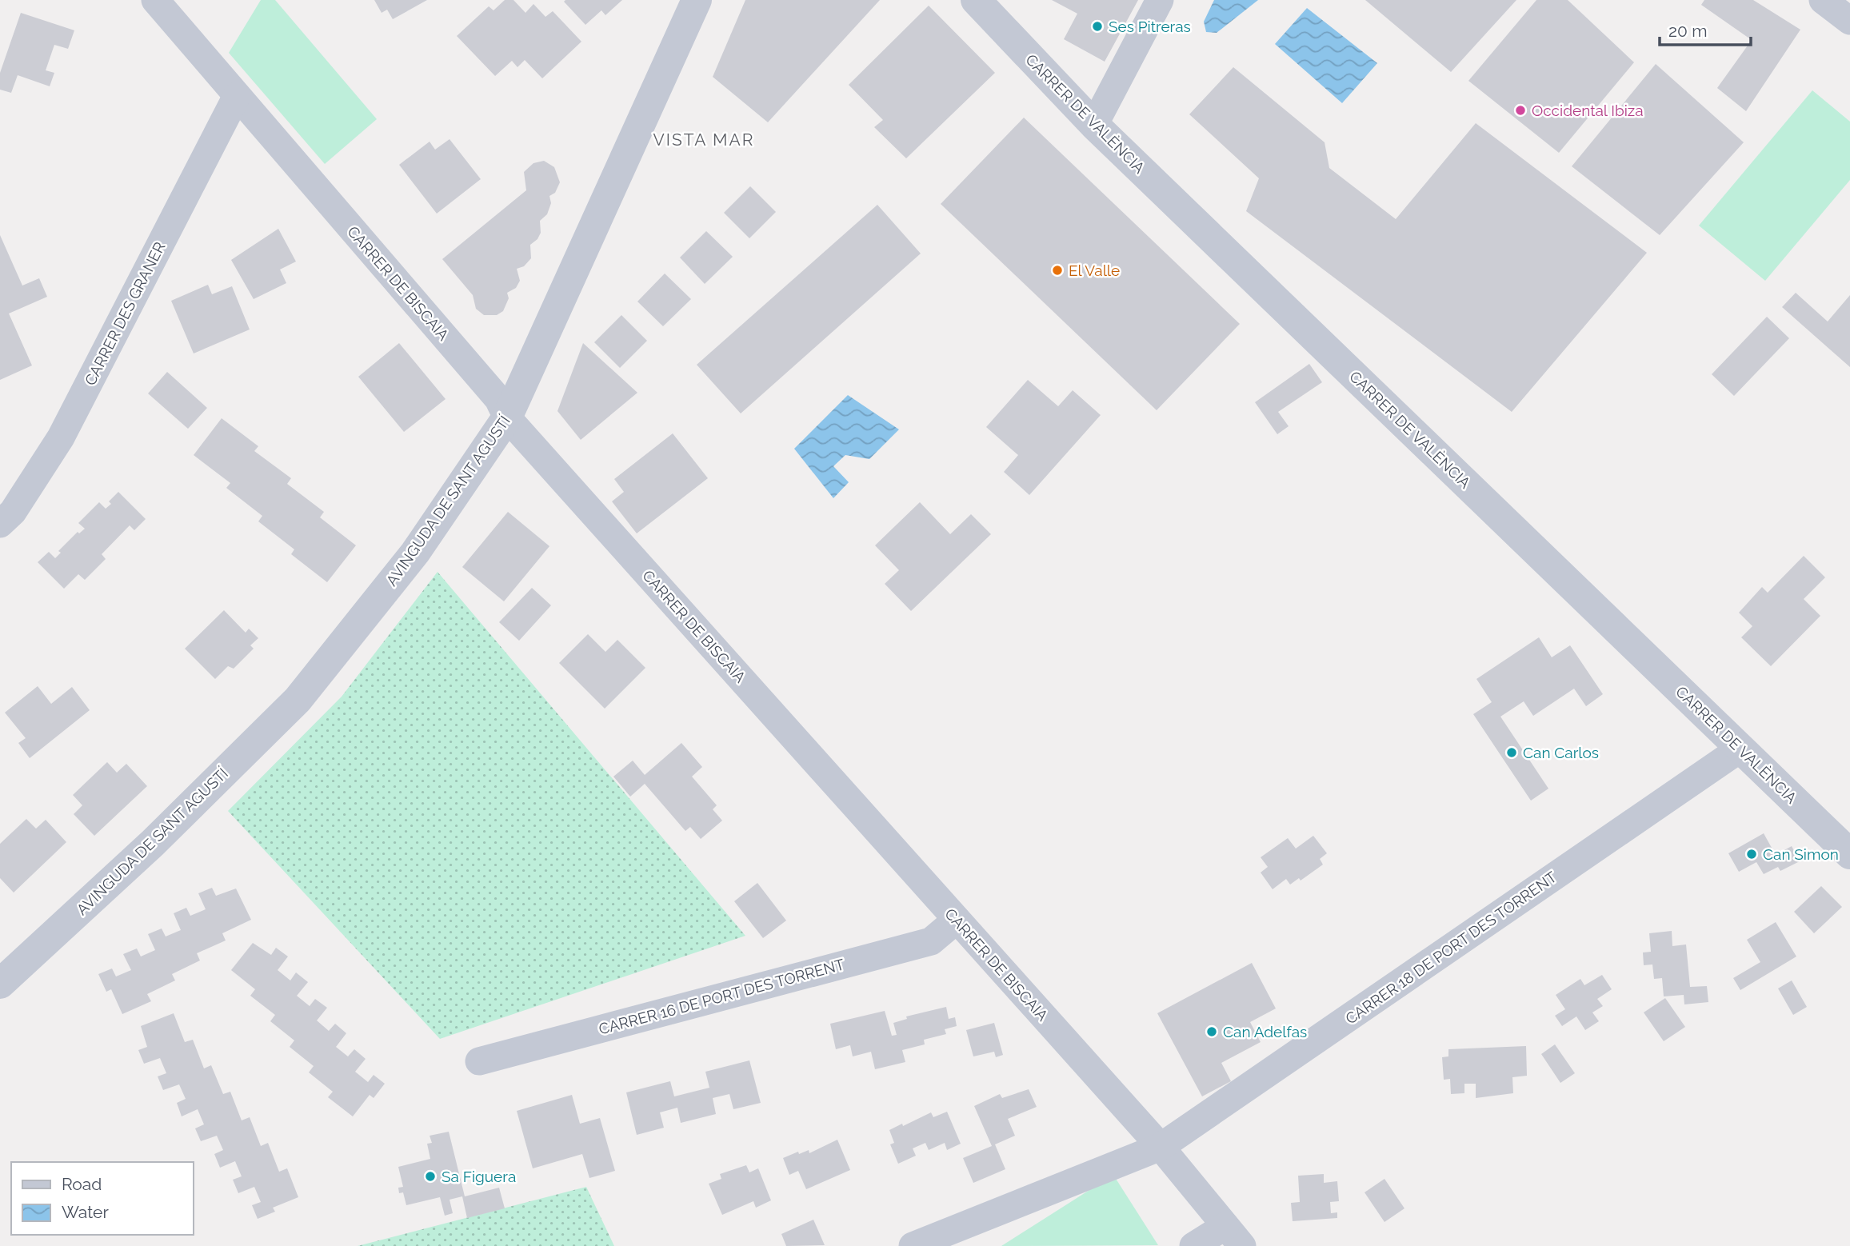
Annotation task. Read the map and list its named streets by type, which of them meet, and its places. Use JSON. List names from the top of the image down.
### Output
{
  "streets": {
    "street": [
      "CARRER DE VALÈNCIA",
      "CARRER DE BISCAIA",
      "CARRER DES GRANER",
      "AVINGUDA DE SANT AGUSTÍ",
      "CARRER 18 DE PORT DES TORRENT",
      "CARRER 16 DE PORT DES TORRENT"
    ]
  },
  "crossings": [
    ["CARRER DE VALÈNCIA", "CARRER 18 DE PORT DES TORRENT"],
    ["CARRER DE BISCAIA", "CARRER DES GRANER"],
    ["CARRER DE BISCAIA", "AVINGUDA DE SANT AGUSTÍ"],
    ["CARRER DE BISCAIA", "CARRER 18 DE PORT DES TORRENT"],
    ["CARRER DE BISCAIA", "CARRER 16 DE PORT DES TORRENT"]
  ],
  "districts": ["VISTA MAR"],
  "places": [
    "Ses Pitreras",
    "Occidental Ibiza",
    "El Valle",
    "Can Carlos",
    "Can Simon",
    "Can Adelfas",
    "Sa Figuera"
  ],
  "legend": ["Road", "Water"],
  "scale_bar": "20 m"
}
